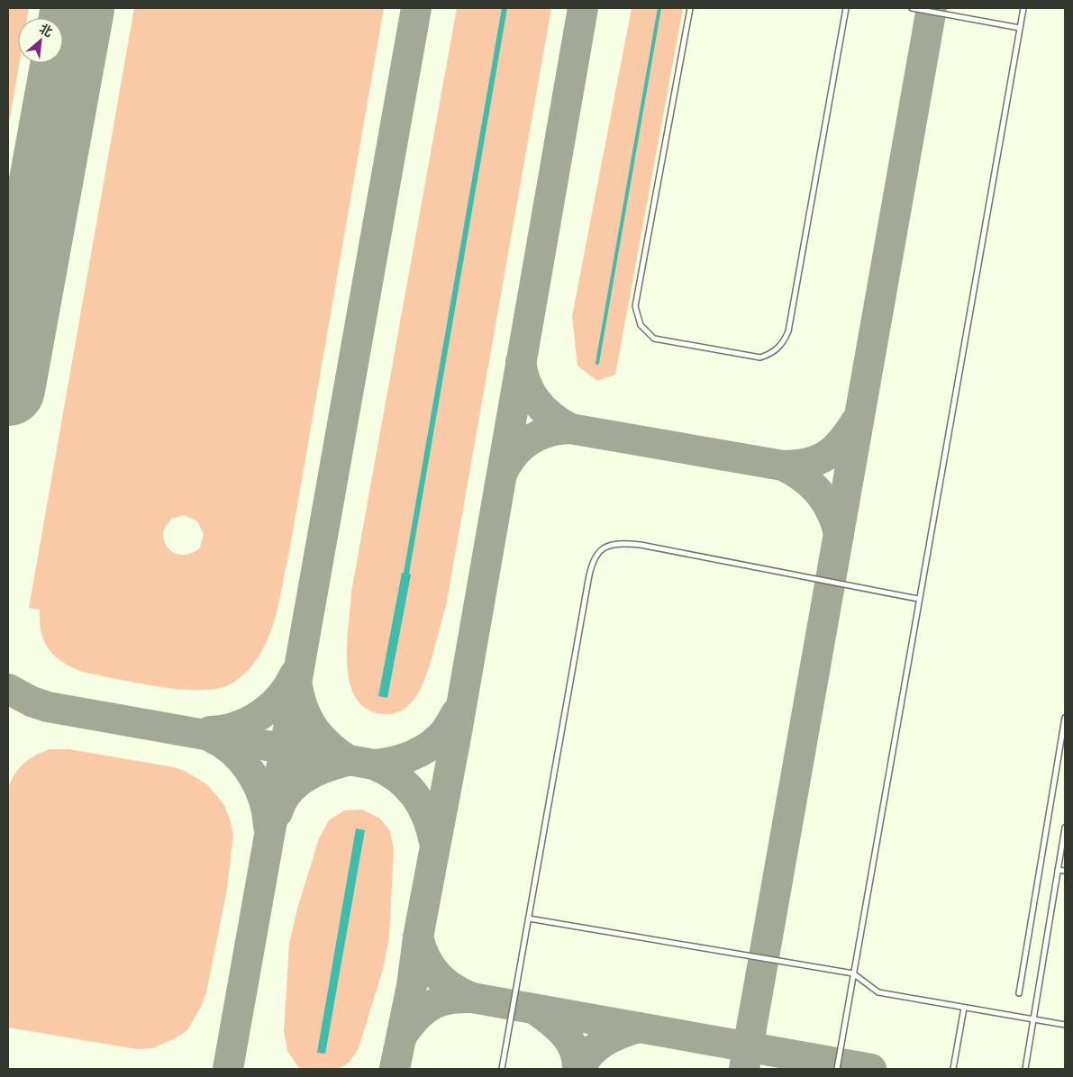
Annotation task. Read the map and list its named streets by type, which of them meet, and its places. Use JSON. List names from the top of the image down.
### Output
{
  "north": "top right"
}
